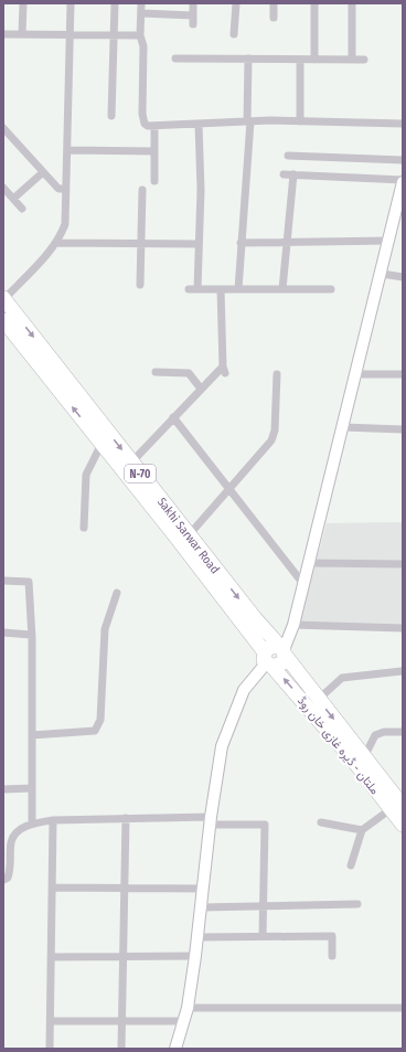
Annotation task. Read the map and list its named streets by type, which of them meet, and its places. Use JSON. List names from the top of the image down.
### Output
{
  "streets": {
    "highway": ["N-70", "Sakhi Sarwar Road", "ملتان - ڈیرہ غازی خان روڈ"]
  },
  "crossings": [
    ["Sakhi Sarwar Road", "ملتان - ڈیرہ غازی خان روڈ"]
  ]
}
